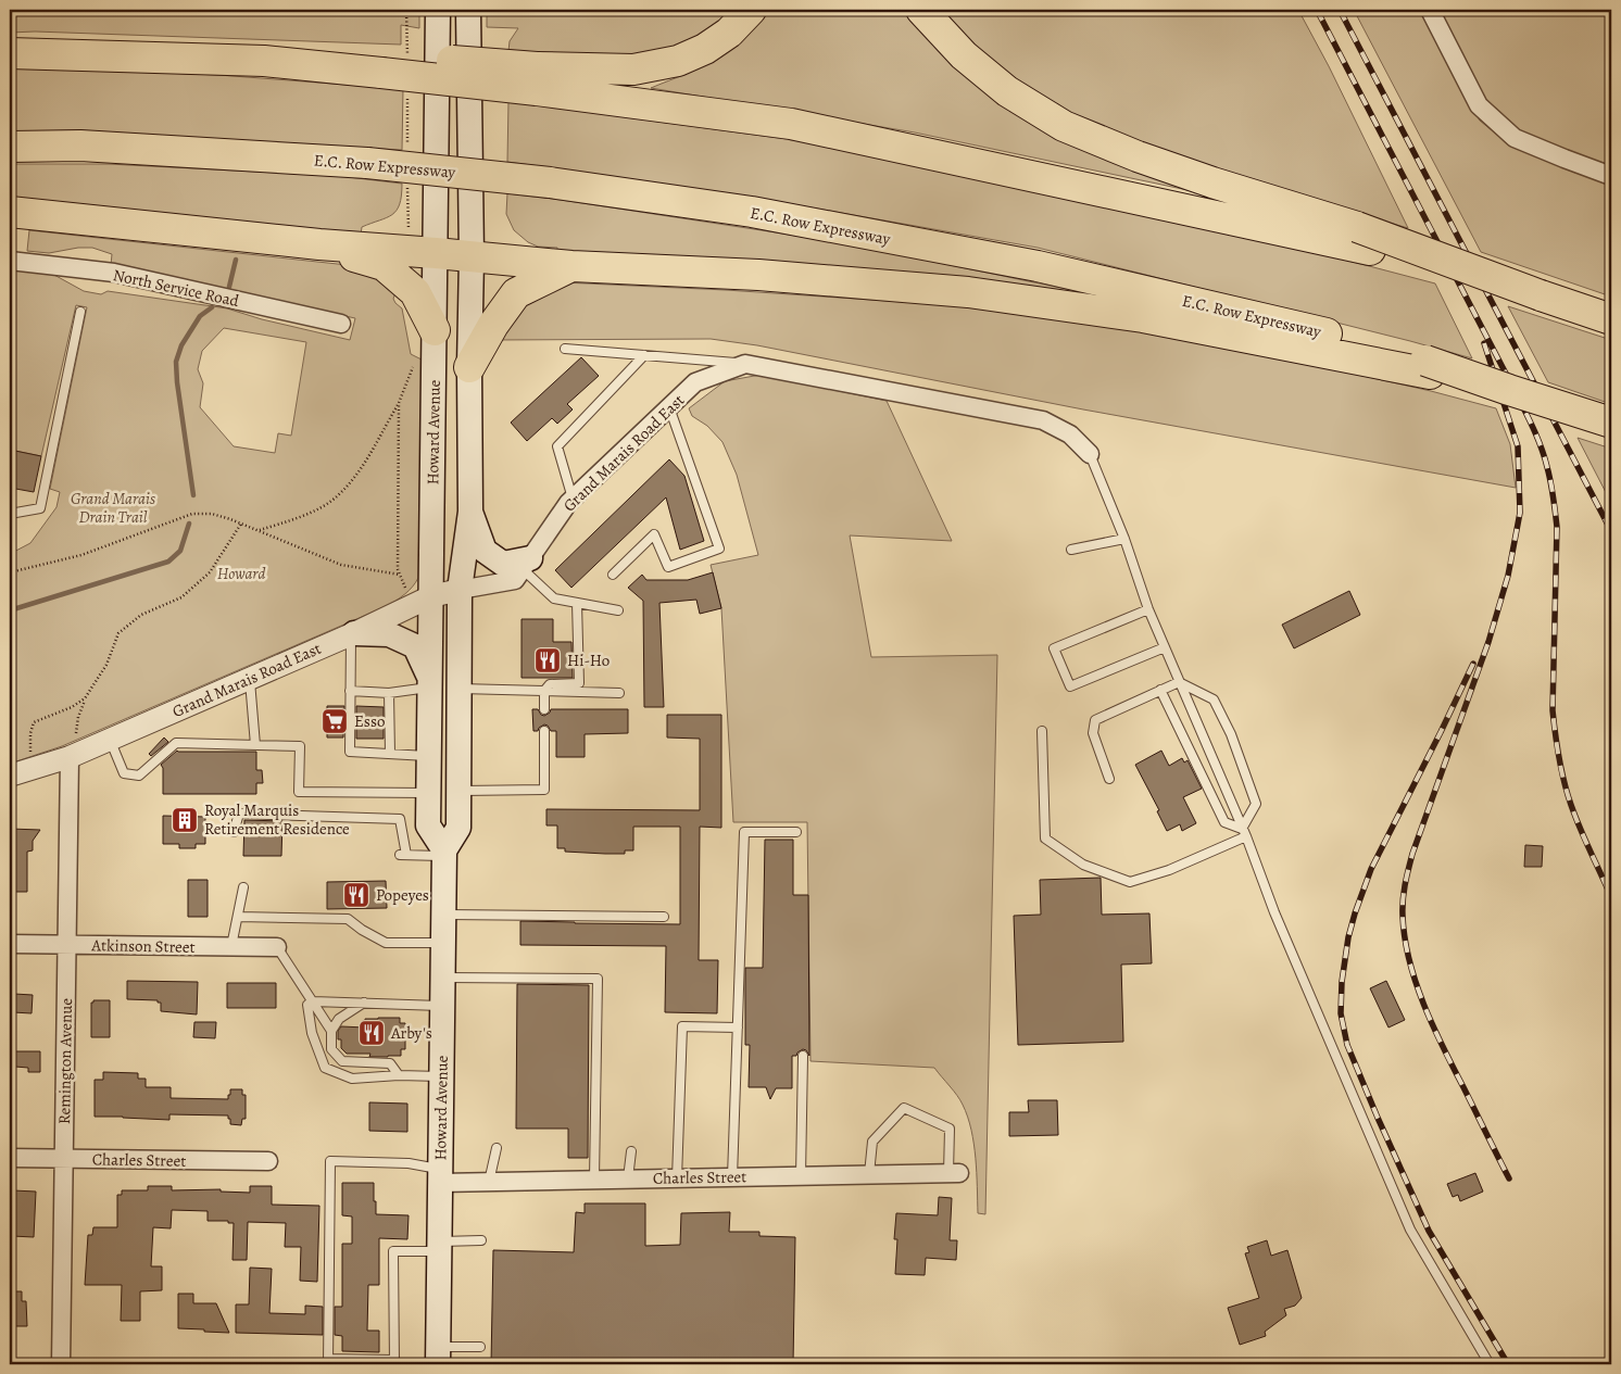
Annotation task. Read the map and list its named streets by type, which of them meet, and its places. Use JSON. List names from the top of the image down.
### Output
{
  "streets": {
    "highway": ["E.C. Row Expressway"],
    "main road": ["Howard Avenue"],
    "street": [
      "North Service Road",
      "Grand Marais Road East",
      "Atkinson Street",
      "Remington Avenue",
      "Charles Street"
    ]
  },
  "crossings": [
    ["Howard Avenue", "Grand Marais Road East"],
    ["Howard Avenue", "Charles Street"],
    ["Grand Marais Road East", "Remington Avenue"],
    ["Atkinson Street", "Remington Avenue"],
    ["Remington Avenue", "Charles Street"]
  ],
  "parks": ["Grand Marais Drain Trail", "Howard"],
  "places": {
    "restaurant": ["Hi-Ho", "Popeyes", "Arby's"],
    "supermarket": ["Esso"],
    "building": ["Royal Marquis Retirement Residence"]
  }
}
